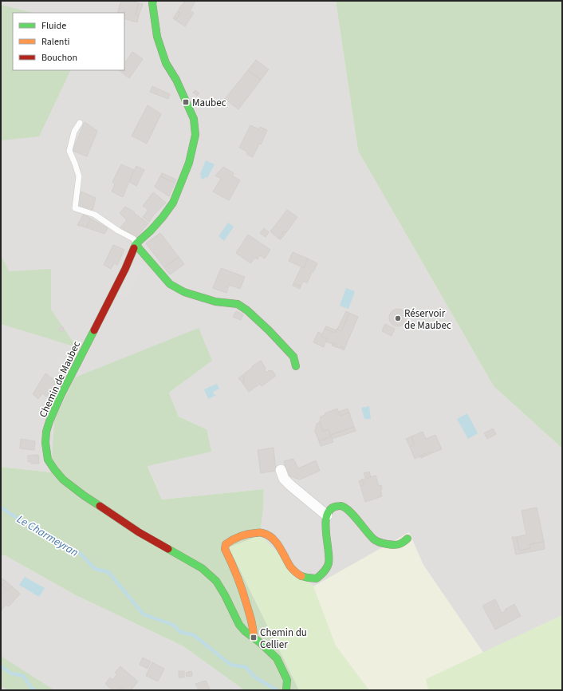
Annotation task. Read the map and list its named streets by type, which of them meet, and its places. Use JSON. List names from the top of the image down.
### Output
{
  "streets": {
    "street": ["Chemin de Maubec"]
  },
  "water": ["Le Charmeyran"],
  "places": {
    "transit": ["Maubec", "Chemin du Cellier"],
    "other": ["Réservoir de Maubec"]
  },
  "legend": ["Fluide", "Ralenti", "Bouchon"]
}
